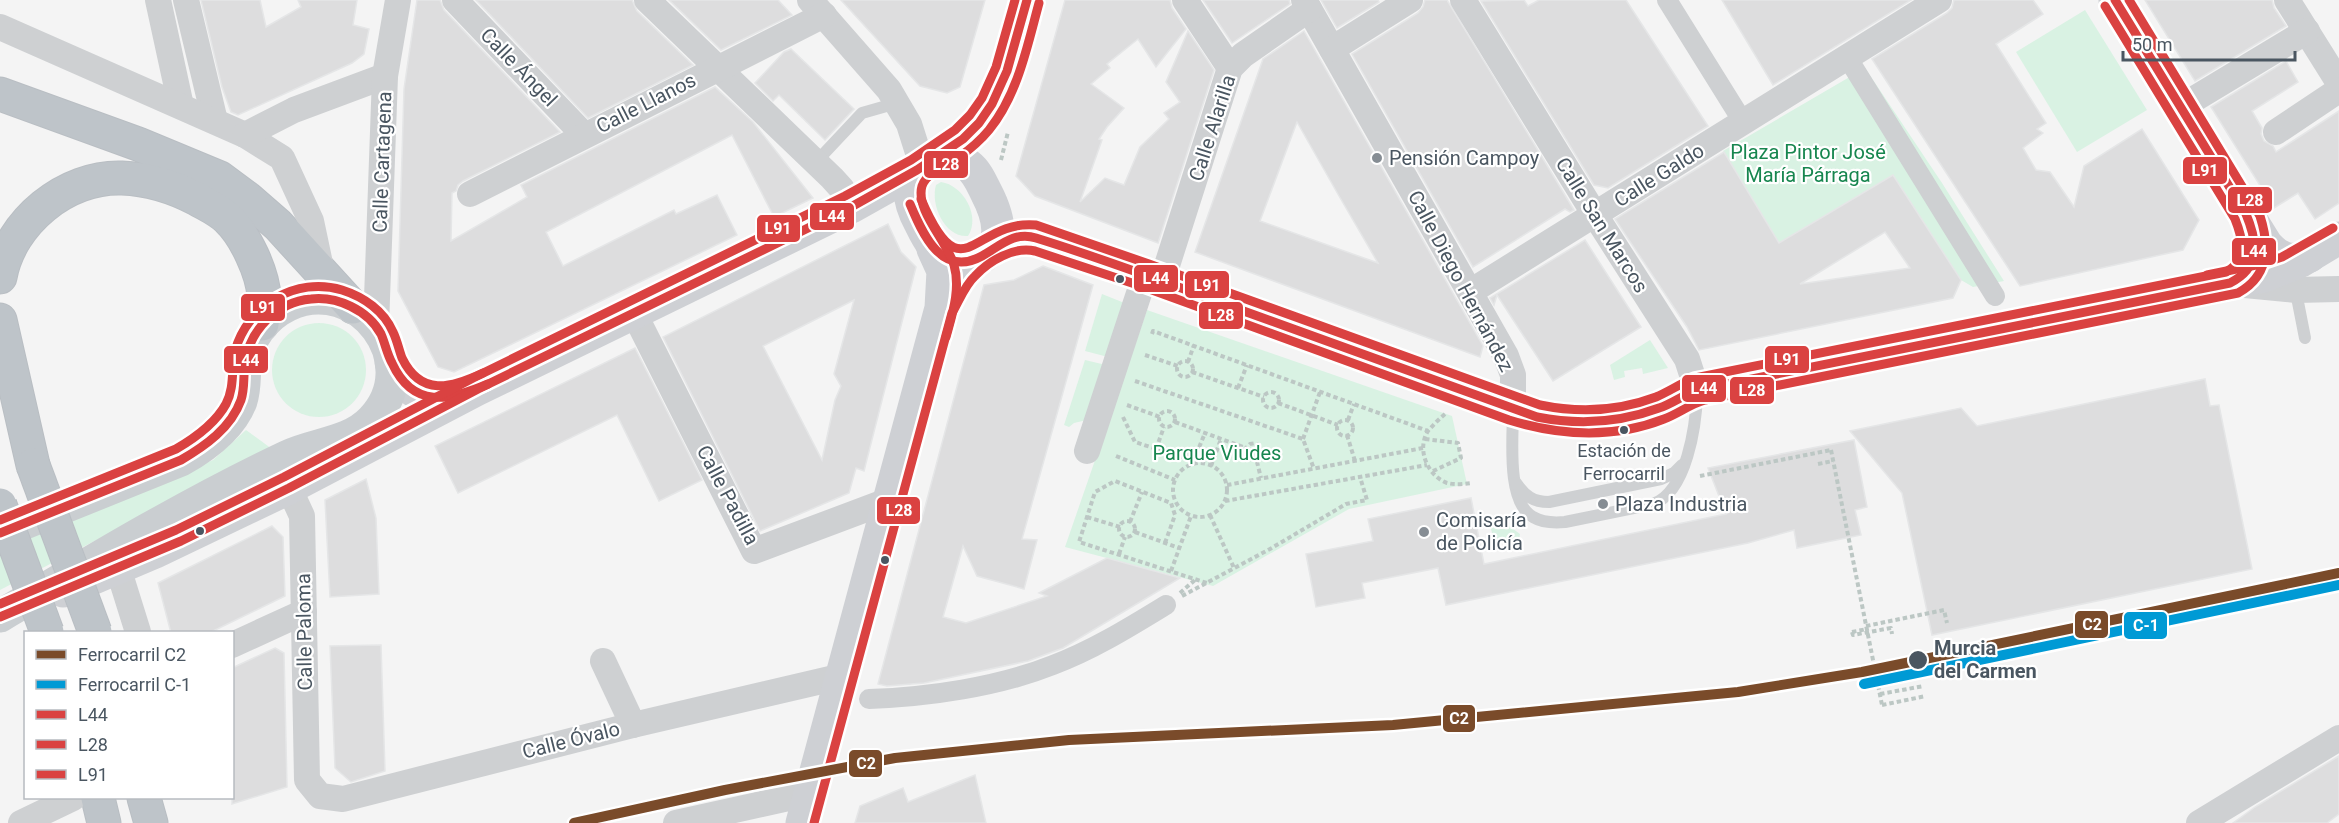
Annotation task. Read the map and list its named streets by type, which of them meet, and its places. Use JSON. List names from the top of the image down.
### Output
{
  "streets": {
    "street": [
      "Calle Ángel",
      "Calle Llanos",
      "Calle Alarilla",
      "Calle Cartagena",
      "Calle Galdo",
      "Calle San Marcos",
      "Calle Diego Hernández",
      "Calle Padilla",
      "Calle Paloma",
      "Calle Óvalo"
    ]
  },
  "crossings": [
    ["Calle Ángel", "Calle Llanos"],
    ["Calle Alarilla", "Calle Diego Hernández"],
    ["Calle Galdo", "Calle San Marcos"],
    ["Calle Galdo", "Calle Diego Hernández"],
    ["Calle Paloma", "Calle Óvalo"]
  ],
  "parks": ["Plaza Pintor José María Párraga", "Parque Viudes"],
  "places": [
    "Pensión Campoy",
    "Estación de Ferrocarril",
    "Plaza Industria",
    "Comisaría de Policía",
    "Murcia del Carmen"
  ],
  "lines": [
    "transit line L44",
    "transit line L28",
    "transit line L91",
    "rail line C2",
    "rail line C-1"
  ],
  "legend": [
    "Ferrocarril C2",
    "Ferrocarril C-1",
    "L44",
    "L28",
    "L91"
  ],
  "scale_bar": "50 m"
}
